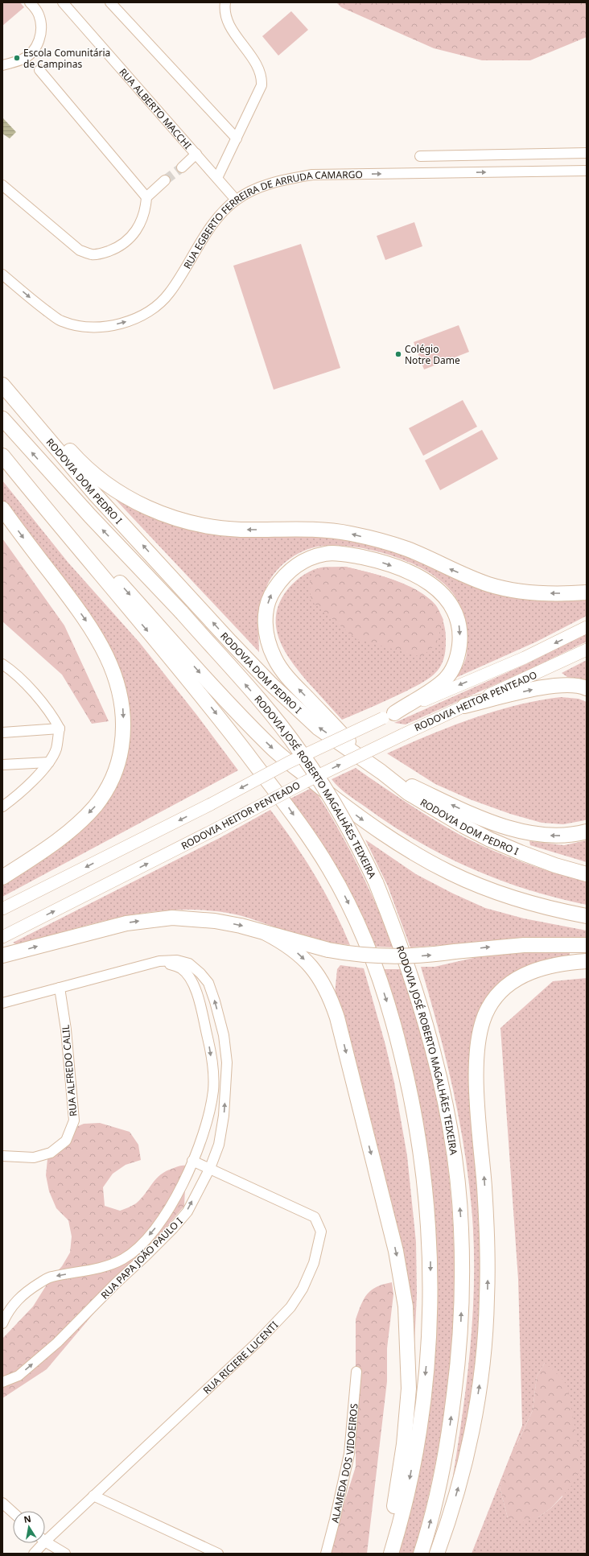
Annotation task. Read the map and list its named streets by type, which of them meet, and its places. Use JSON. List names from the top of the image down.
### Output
{
  "streets": {
    "highway": ["RODOVIA DOM PEDRO I", "RODOVIA JOSÉ ROBERTO MAGALHÃES TEIXEIRA"],
    "main road": ["RODOVIA HEITOR PENTEADO"],
    "street": [
      "RUA ALBERTO MACCHI",
      "RUA EGBERTO FERREIRA DE ARRUDA CAMARGO",
      "RUA ALFREDO CALIL",
      "RUA PAPA JOÃO PAULO I",
      "RUA RICIERE LUCENTI",
      "ALAMEDA DOS VIDOEIROS"
    ]
  },
  "crossings": [
    ["RUA ALBERTO MACCHI", "RUA EGBERTO FERREIRA DE ARRUDA CAMARGO"],
    ["RUA ALFREDO CALIL", "RUA PAPA JOÃO PAULO I"],
    ["RUA PAPA JOÃO PAULO I", "RUA RICIERE LUCENTI"]
  ],
  "one_way": ["RUA EGBERTO FERREIRA DE ARRUDA CAMARGO"],
  "places": ["Escola Comunitária de Campinas", "Colégio Notre Dame"],
  "north": "top"
}
